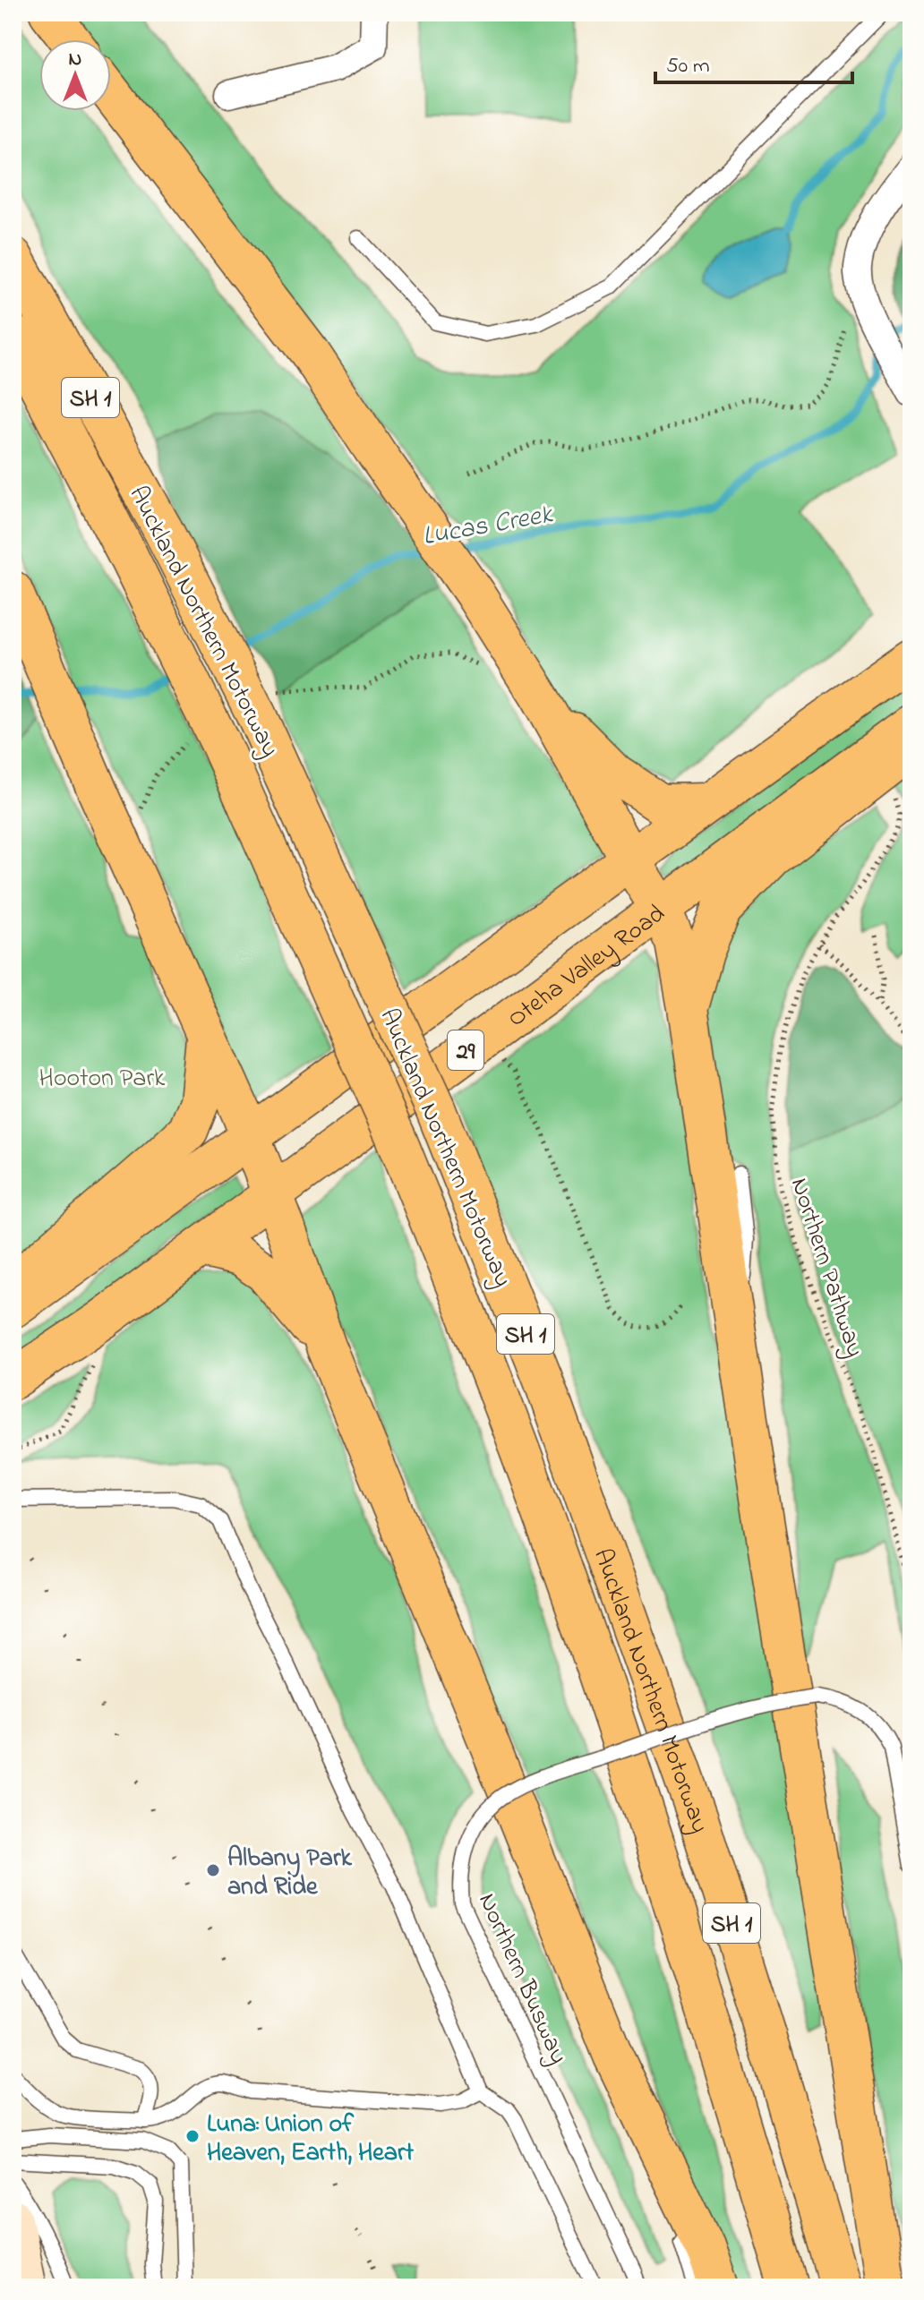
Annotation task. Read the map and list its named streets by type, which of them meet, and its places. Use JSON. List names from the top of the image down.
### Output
{
  "streets": {
    "main road": [
      "SH 1",
      "Auckland Northern Motorway",
      "Oteha Valley Road",
      "29"
    ],
    "lane": ["Northern Busway"],
    "path": ["Northern Pathway"]
  },
  "water": ["Lucas Creek"],
  "parks": ["Hooton Park"],
  "places": ["Albany Park and Ride", "Luna: Union of Heaven, Earth, Heart"],
  "scale_bar": "50 m",
  "north": "top"
}
